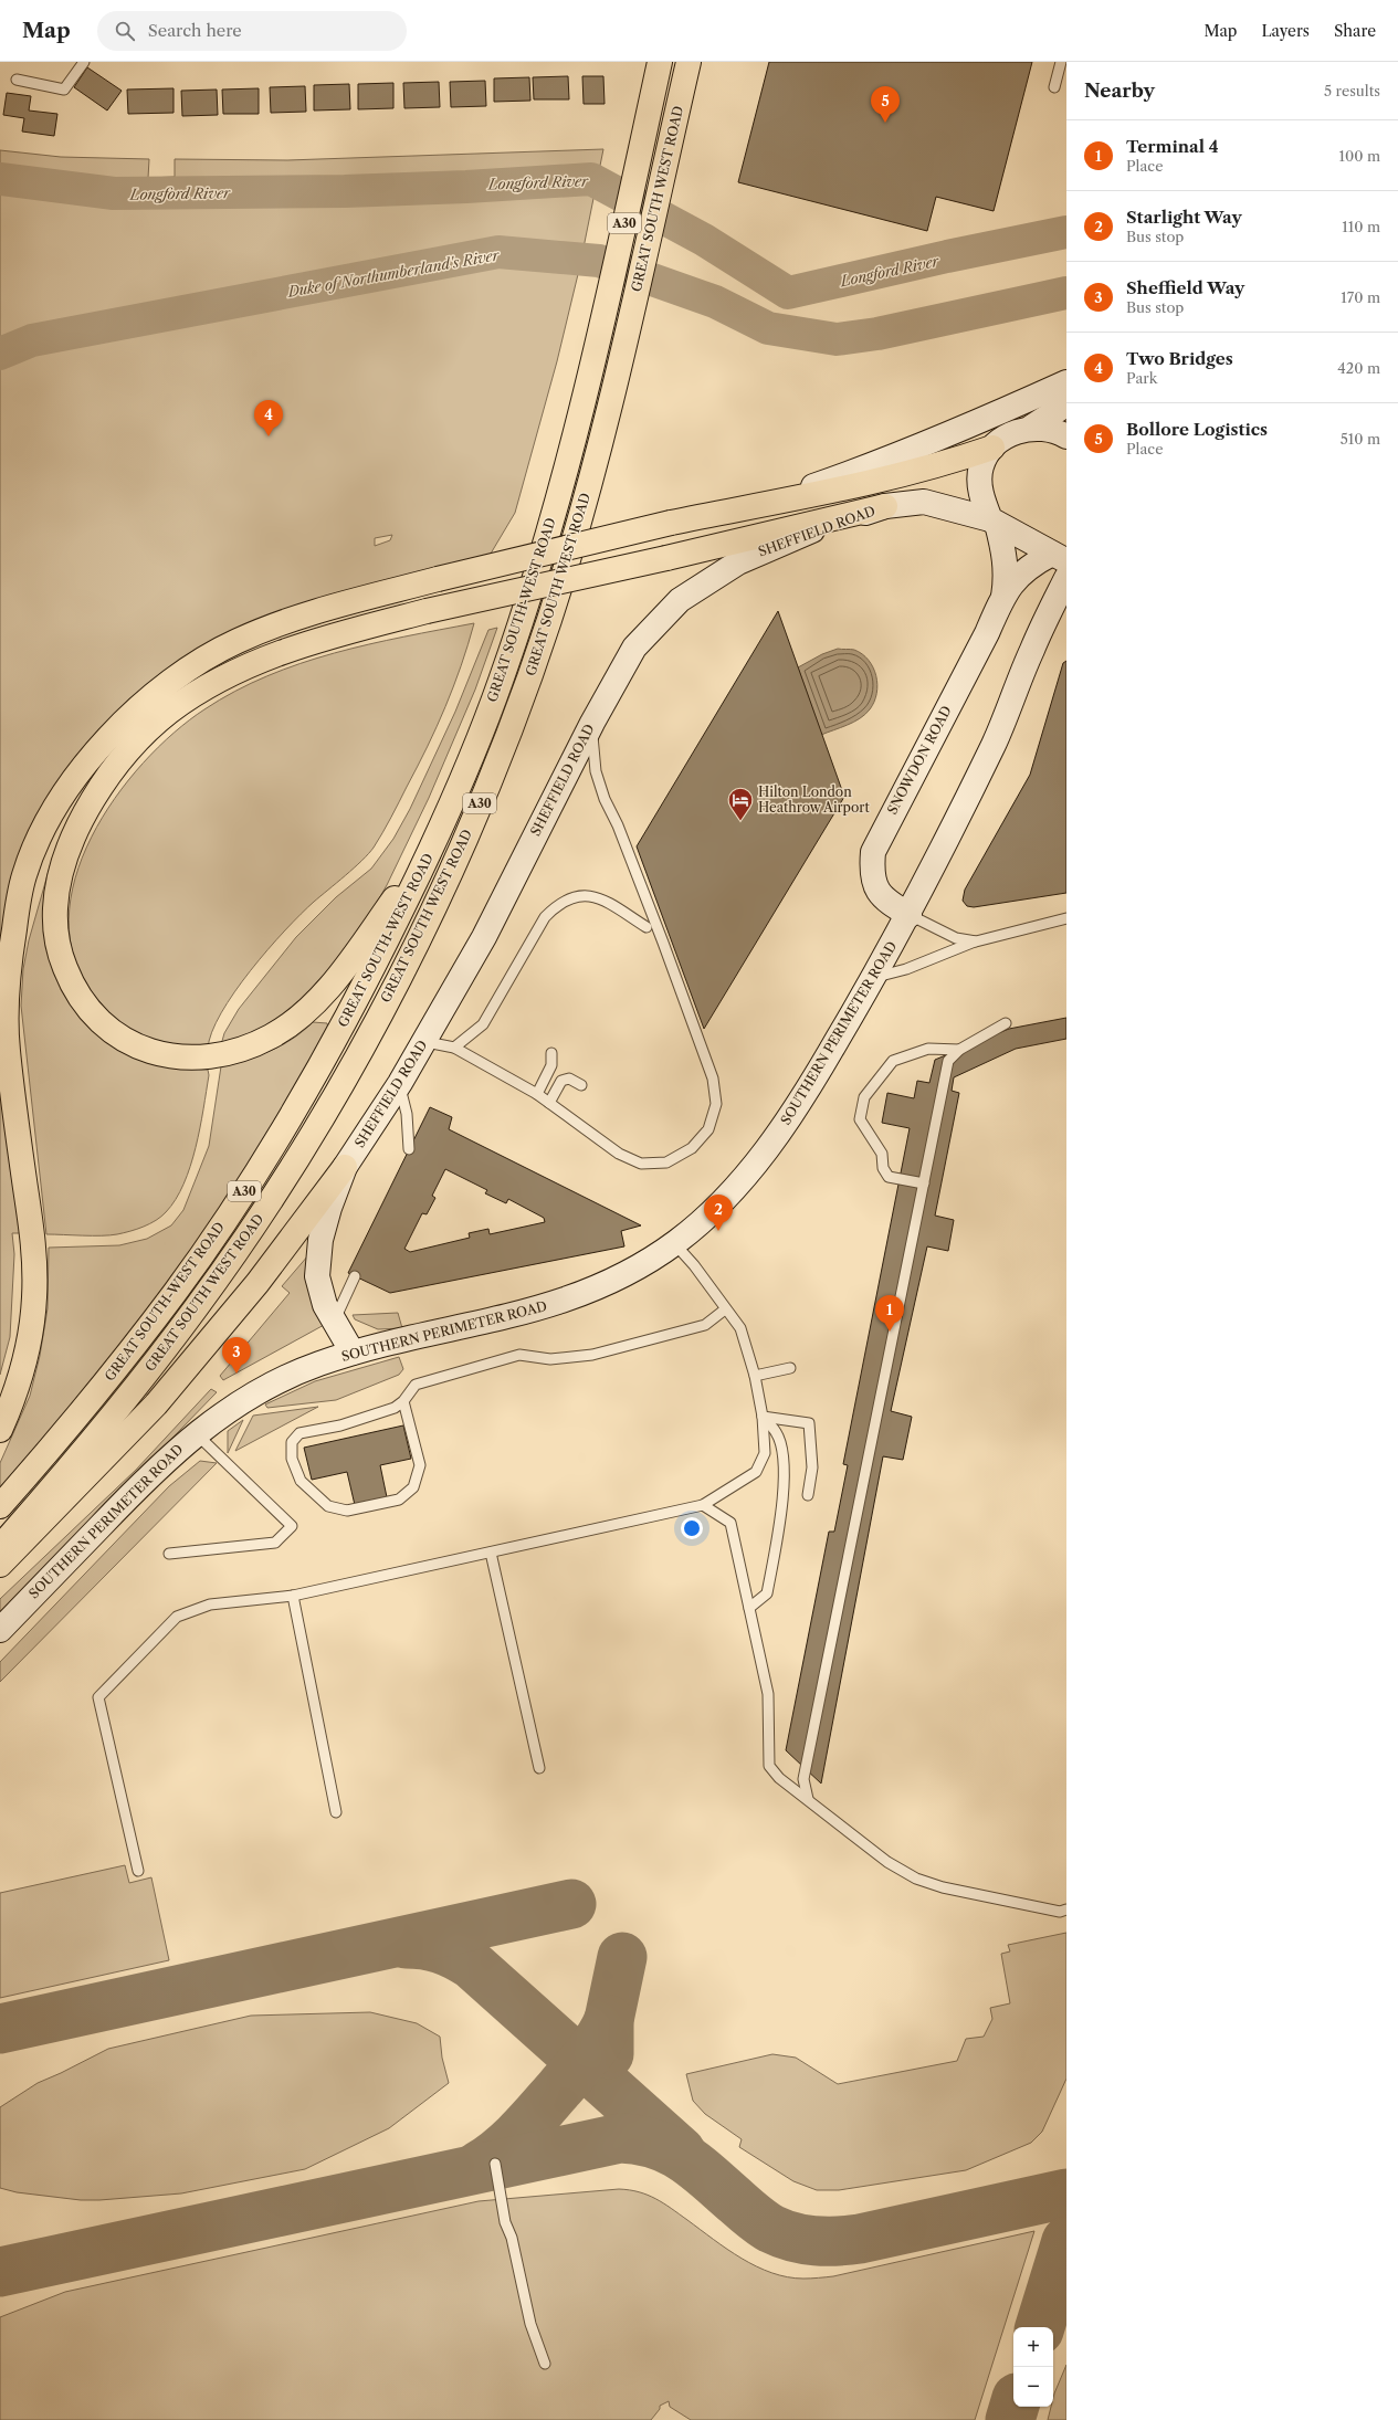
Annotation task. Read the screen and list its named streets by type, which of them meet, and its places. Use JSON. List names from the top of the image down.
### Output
{
  "streets": {
    "highway": ["GREAT SOUTH WEST ROAD", "A30", "GREAT SOUTH-WEST ROAD"],
    "street": ["SHEFFIELD ROAD", "SNOWDON ROAD", "SOUTHERN PERIMETER ROAD"]
  },
  "crossings": [
    ["GREAT SOUTH WEST ROAD", "GREAT SOUTH-WEST ROAD"],
    ["SHEFFIELD ROAD", "SNOWDON ROAD"],
    ["SHEFFIELD ROAD", "SOUTHERN PERIMETER ROAD"],
    ["SNOWDON ROAD", "SOUTHERN PERIMETER ROAD"]
  ],
  "water": ["Longford River", "Duke of Northumberland's River"],
  "places": {
    "hotel": ["Hilton London Heathrow Airport"]
  },
  "page": {
    "header": "Map",
    "search": "Search here",
    "nav": ["Map", "Layers", "Share"],
    "heading": ["Nearby", "5 results"],
    "pins": [
      "5",
      "4",
      "2",
      "1",
      "3"
    ],
    "list": [
      {
        "mark": "1",
        "name": "Terminal 4",
        "note": "Place",
        "value": "100 m"
      },
      {
        "mark": "2",
        "name": "Starlight Way",
        "note": "Bus stop",
        "value": "110 m"
      },
      {
        "mark": "3",
        "name": "Sheffield Way",
        "note": "Bus stop",
        "value": "170 m"
      },
      {
        "mark": "4",
        "name": "Two Bridges",
        "note": "Park",
        "value": "420 m"
      },
      {
        "mark": "5",
        "name": "Bollore Logistics",
        "note": "Place",
        "value": "510 m"
      }
    ],
    "map_buttons": ["+", "−"]
  }
}
